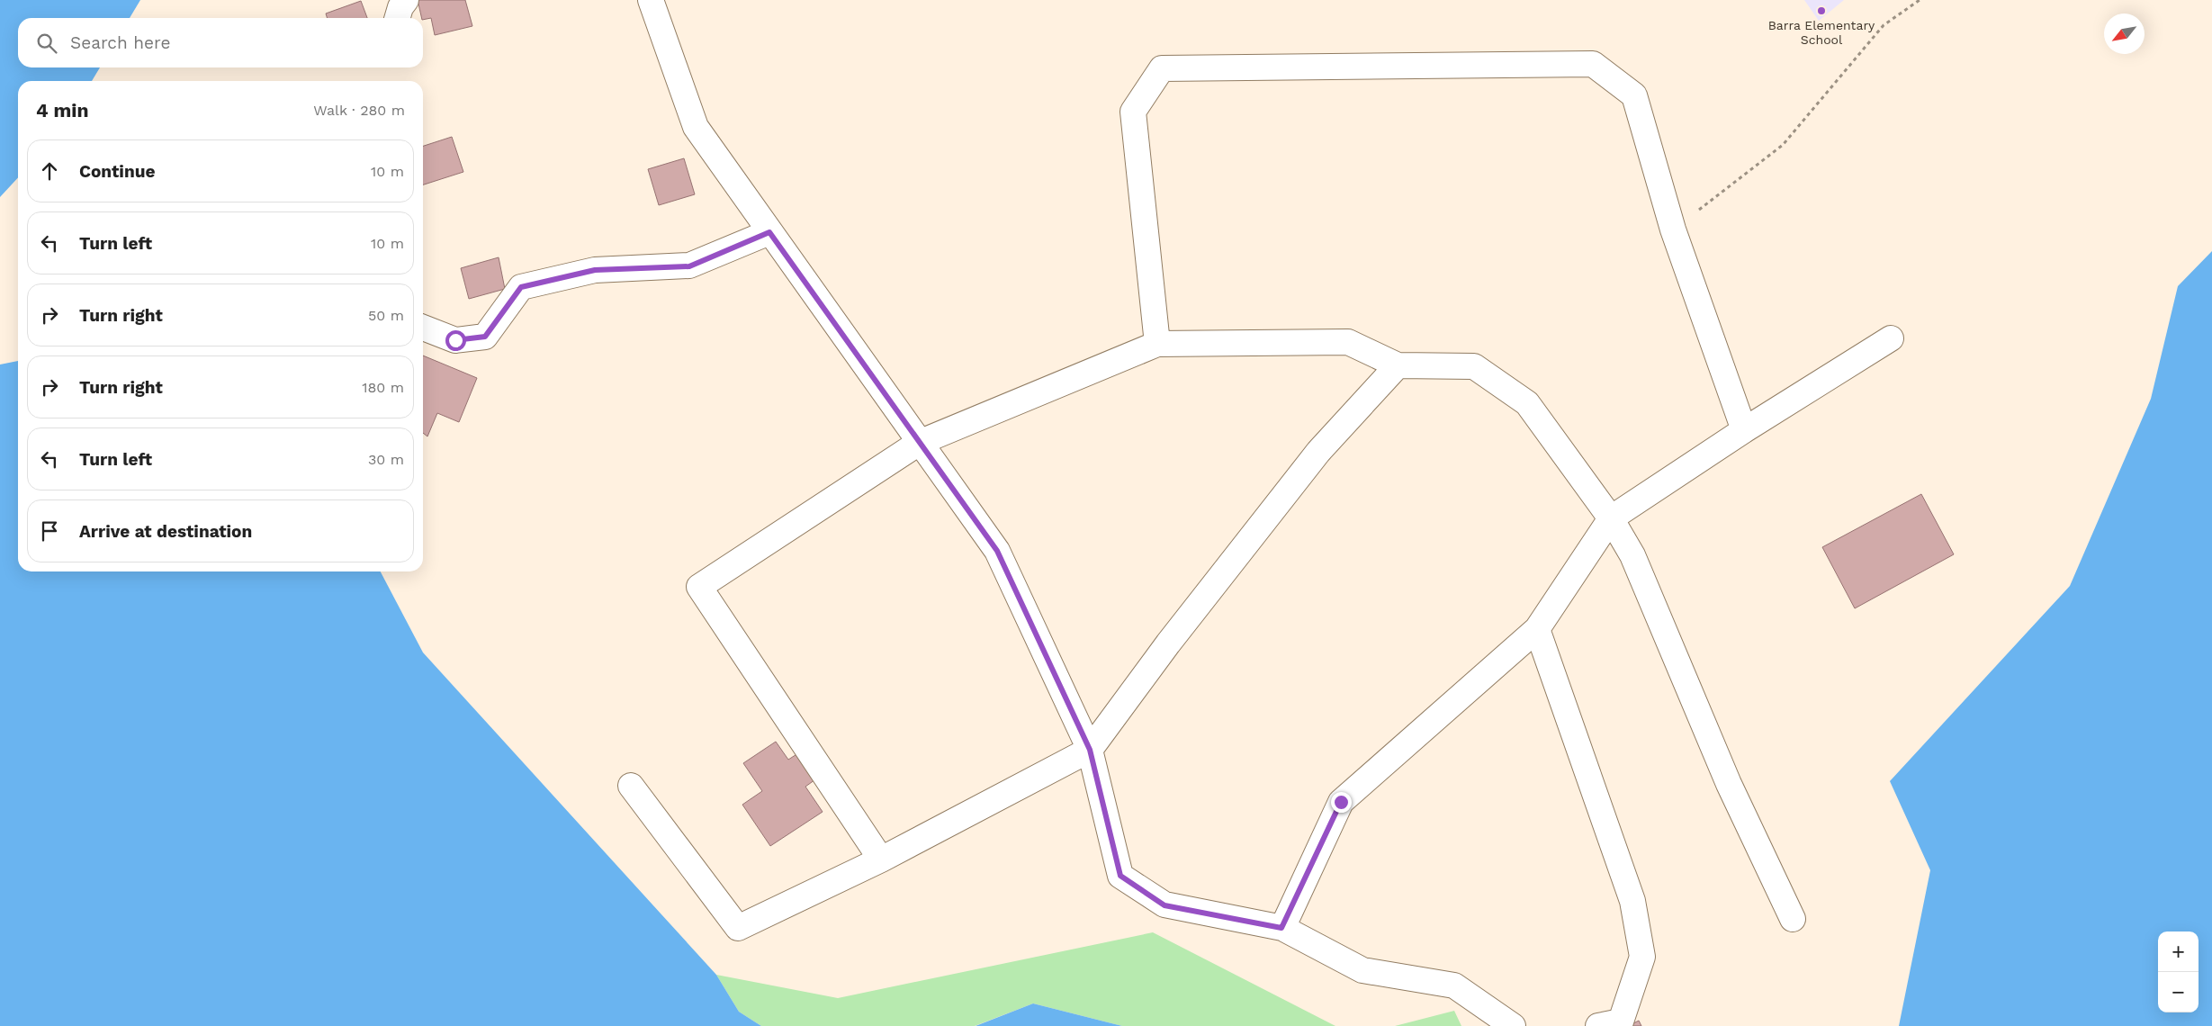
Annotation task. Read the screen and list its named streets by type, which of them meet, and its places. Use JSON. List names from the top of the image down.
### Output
{
  "places": ["Barra Elementary School"],
  "north": "bottom left",
  "page": {
    "search": "Search here",
    "heading": ["4 min", "Walk · 280 m"],
    "list": [
      ["Continue", "10 m"],
      ["Turn left", "10 m"],
      ["Turn right", "50 m"],
      ["Turn right", "180 m"],
      ["Turn left", "30 m"],
      "Arrive at destination"
    ],
    "map_buttons": ["+", "−"]
  }
}
